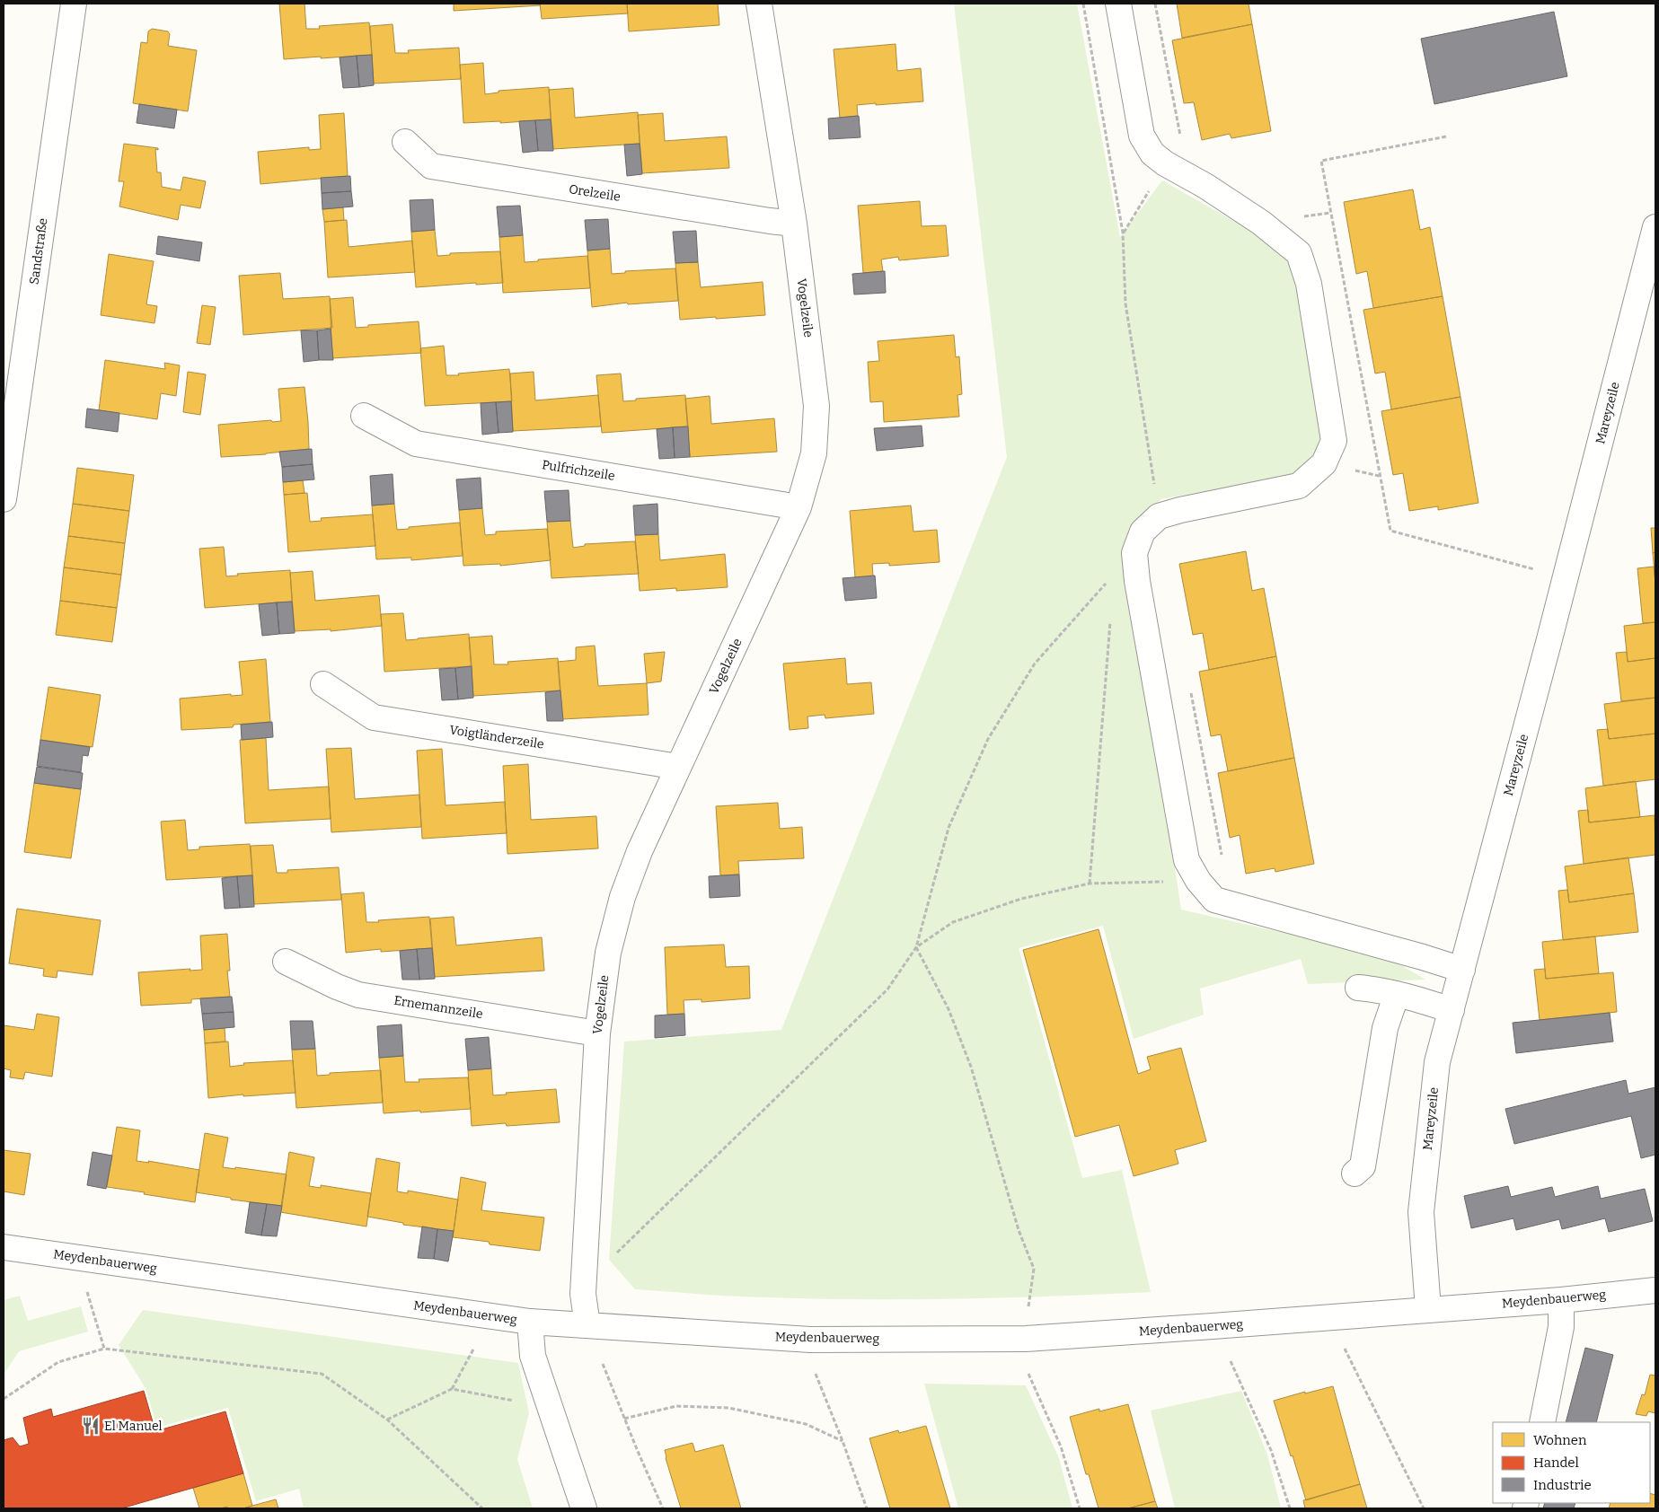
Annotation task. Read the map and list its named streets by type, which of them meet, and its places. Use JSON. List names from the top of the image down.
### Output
{
  "streets": {
    "street": [
      "Orelzeile",
      "Sandstraße",
      "Vogelzeile",
      "Mareyzeile",
      "Pulfrichzeile",
      "Voigtländerzeile",
      "Ernemannzeile",
      "Meydenbauerweg"
    ]
  },
  "crossings": [
    ["Orelzeile", "Vogelzeile"],
    ["Vogelzeile", "Pulfrichzeile"],
    ["Vogelzeile", "Voigtländerzeile"],
    ["Vogelzeile", "Ernemannzeile"],
    ["Vogelzeile", "Meydenbauerweg"],
    ["Mareyzeile", "Meydenbauerweg"]
  ],
  "places": {
    "restaurant": ["El Manuel"]
  },
  "legend": ["Wohnen", "Handel", "Industrie"]
}
